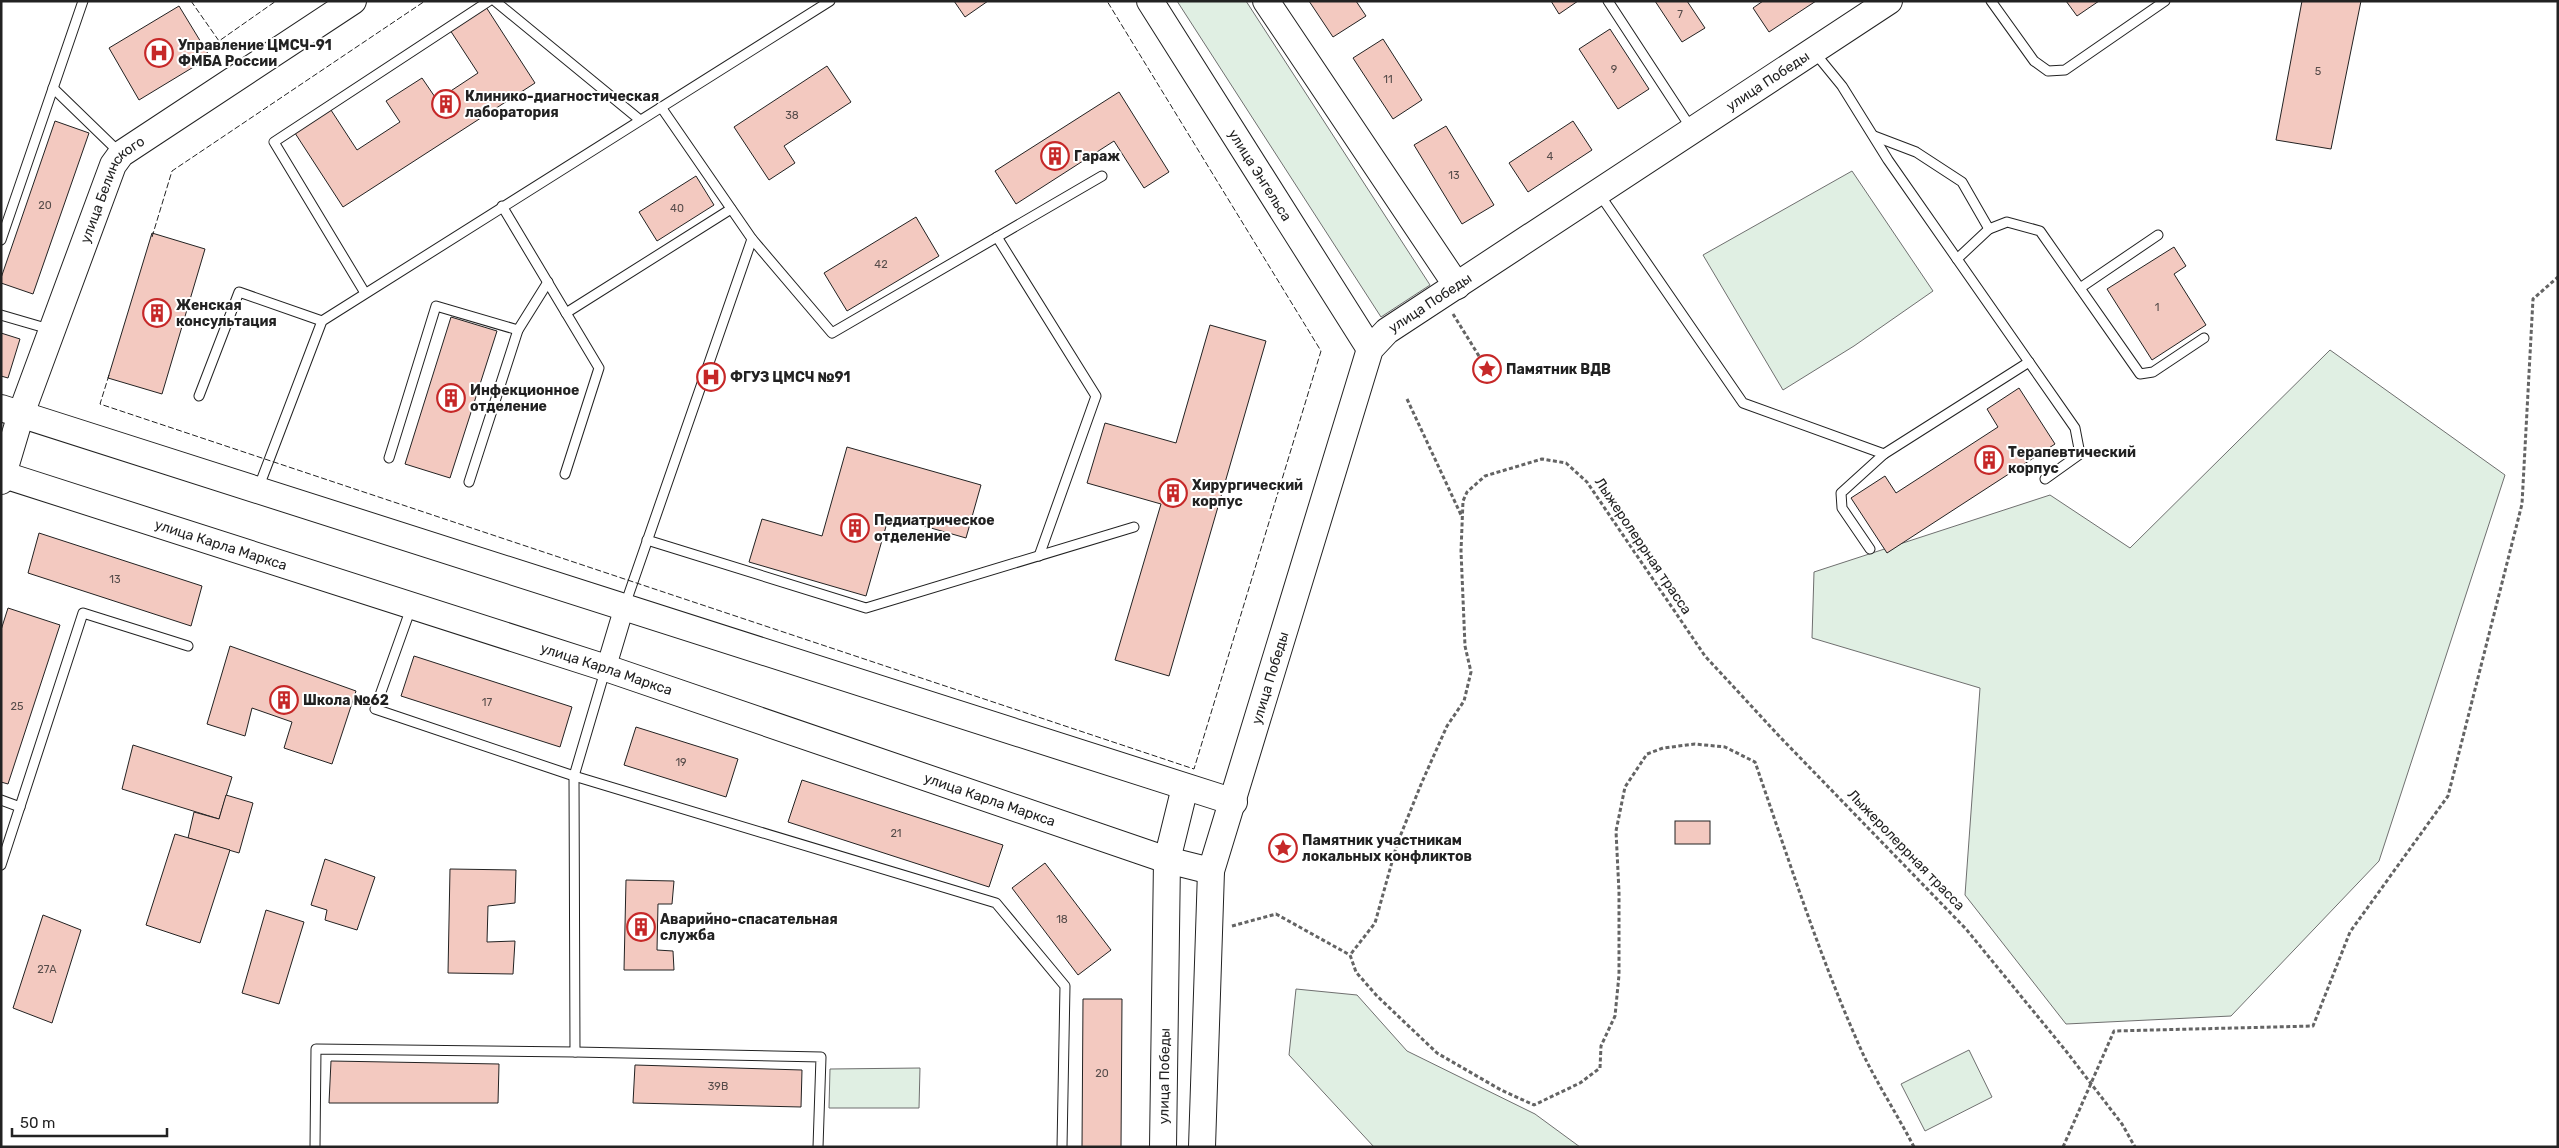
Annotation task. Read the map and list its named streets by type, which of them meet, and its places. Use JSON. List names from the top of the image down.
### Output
{
  "streets": {
    "main road": [
      "улица Победы",
      "улица Энгельса",
      "улица Белинского",
      "улица Карла Маркса"
    ],
    "path": ["Лыжеролеррная трасса"]
  },
  "crossings": [
    ["улица Победы", "улица Энгельса"],
    ["улица Победы", "улица Карла Маркса"],
    ["улица Белинского", "улица Карла Маркса"]
  ],
  "places": {
    "hospital": ["Управление ЦМСЧ-91 ФМБА России", "ФГУЗ ЦМСЧ №91"],
    "building": [
      "Клинико-диагностическая лаборатория",
      "Гараж",
      "Женская консультация",
      "Инфекционное отделение",
      "Терапевтический корпус",
      "Хирургический корпус",
      "Педиатрическое отделение",
      "Школа №62",
      "Аварийно-спасательная служба"
    ],
    "place": ["Памятник ВДВ", "Памятник участникам локальных конфликтов"]
  },
  "house_numbers": [
    "7",
    "9",
    "5",
    "11",
    "38",
    "4",
    "13",
    "20",
    "40",
    "42",
    "1",
    "13",
    "17",
    "25",
    "19",
    "21",
    "18",
    "27А",
    "20",
    "39В"
  ],
  "scale_bar": "50 m"
}
